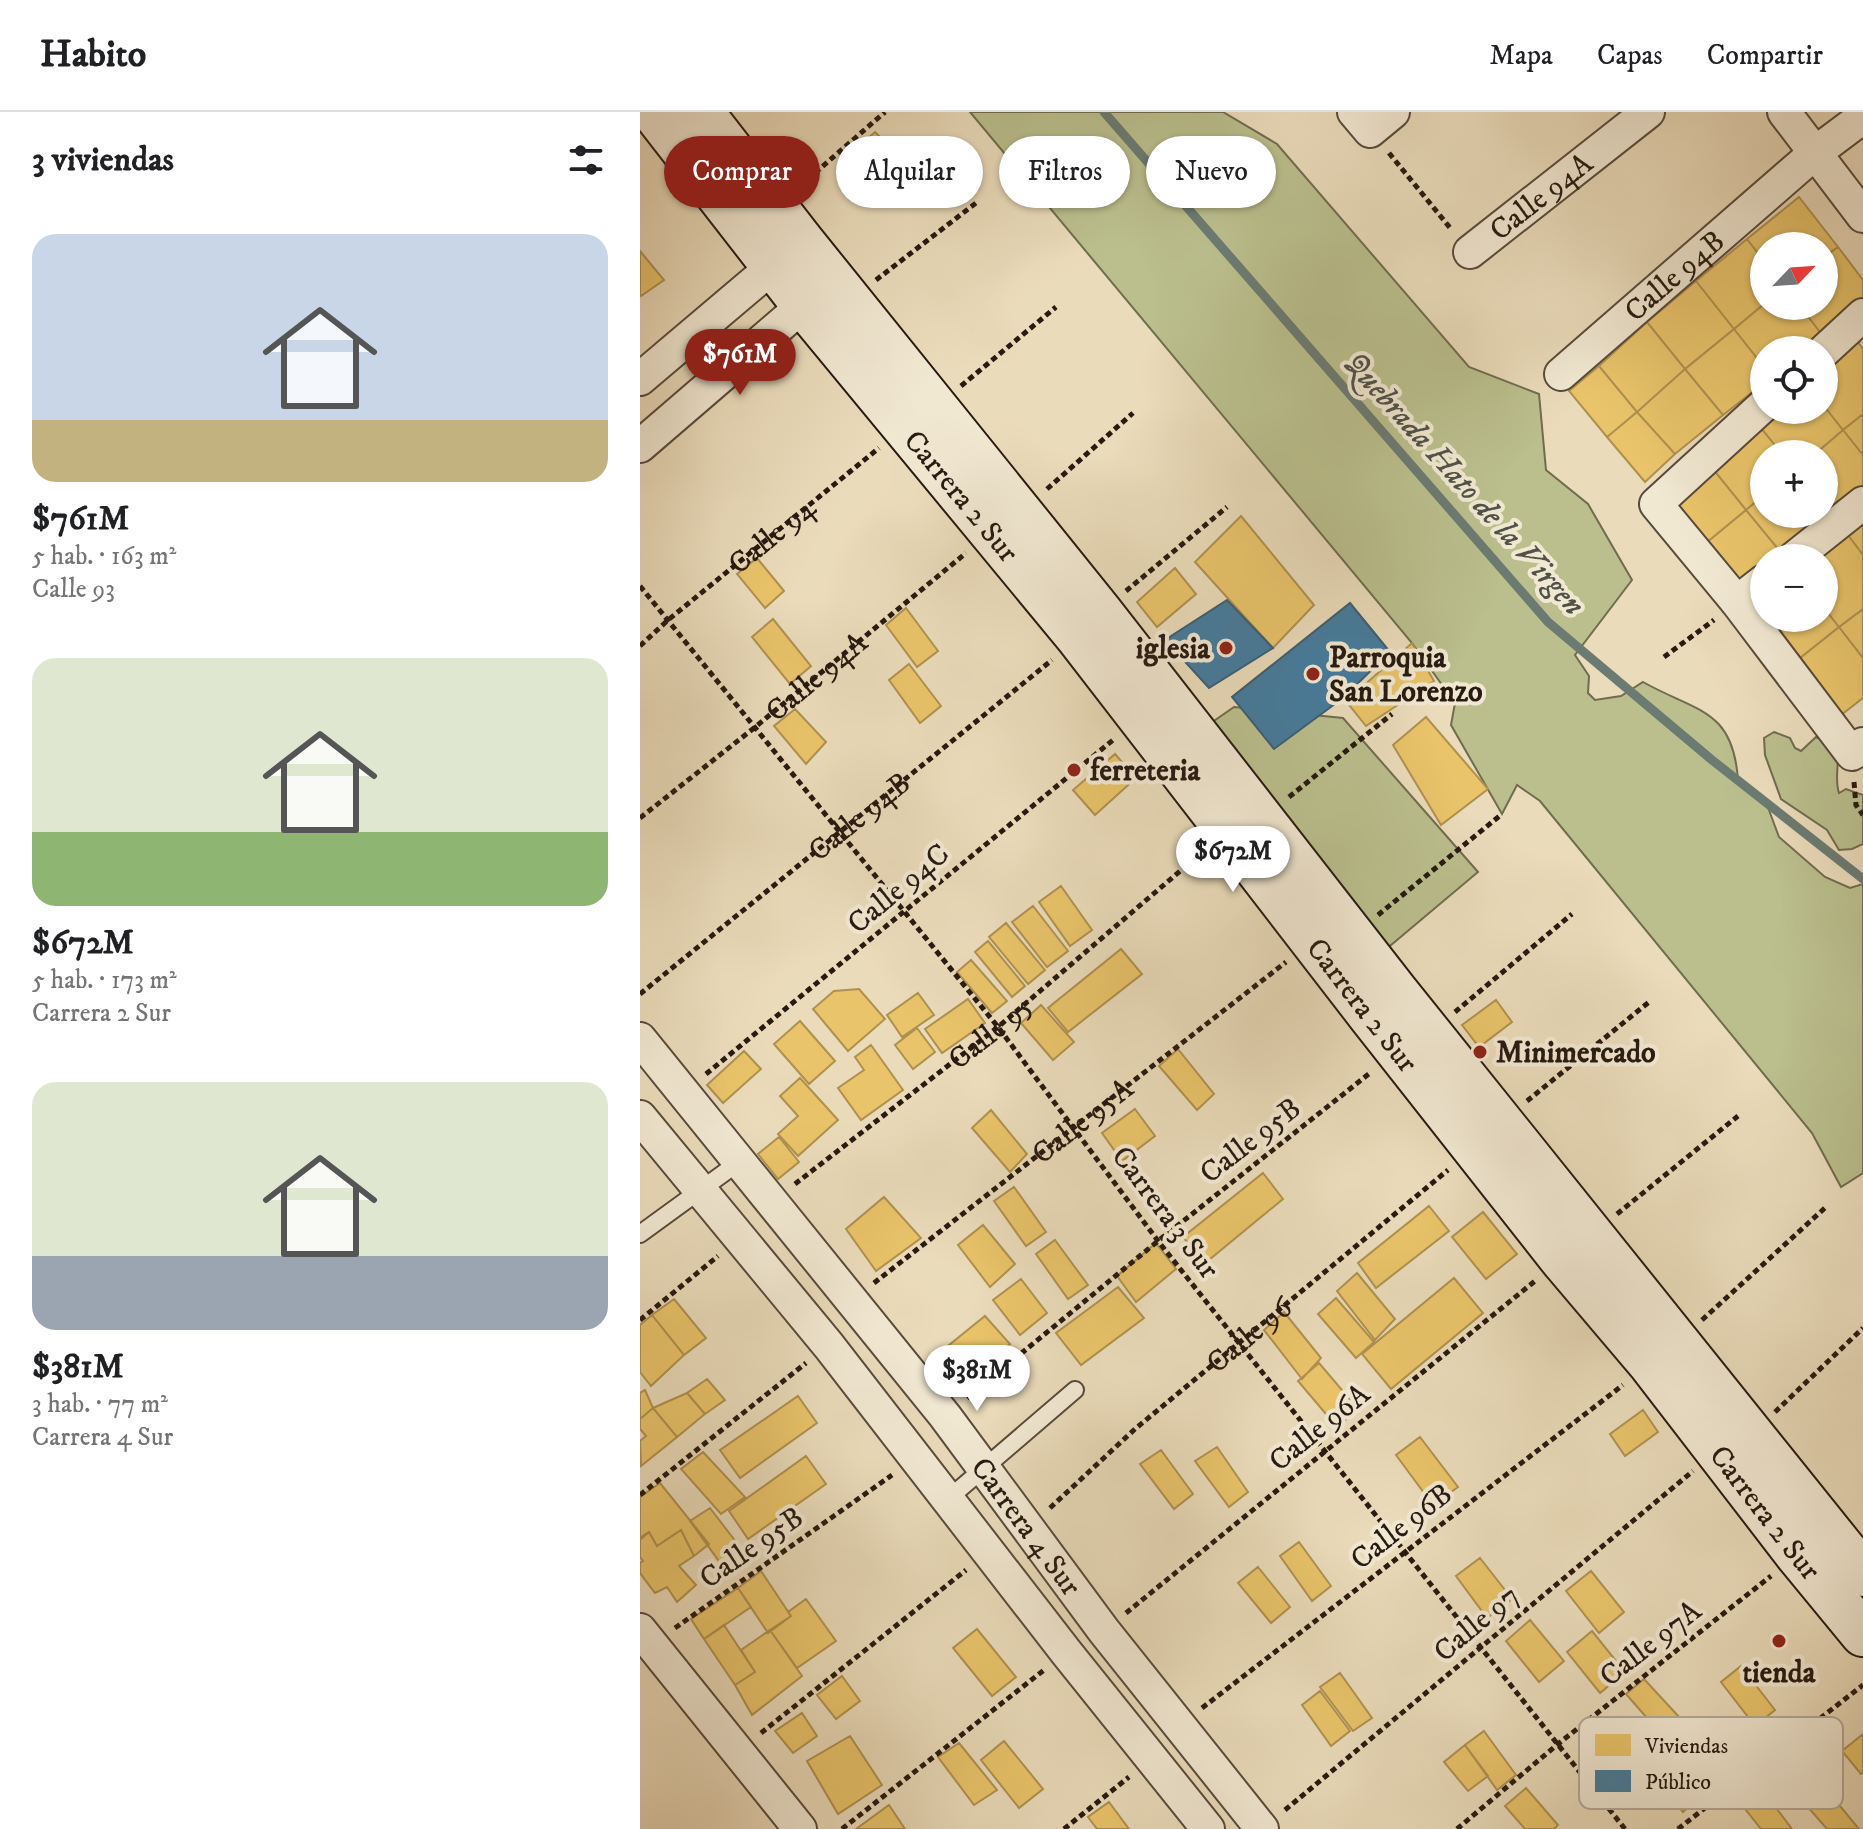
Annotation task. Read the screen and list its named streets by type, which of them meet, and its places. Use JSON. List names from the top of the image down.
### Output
{
  "streets": {
    "street": [
      "Calle 94A",
      "Calle 94B",
      "Carrera 2 Sur",
      "Carrera 4 Sur"
    ],
    "path": [
      "Calle 94",
      "Calle 94C",
      "Calle 95",
      "Calle 95A",
      "Calle 95B",
      "Carrera 3 Sur",
      "Calle 96",
      "Calle 96A",
      "Calle 96B",
      "Calle 97",
      "Calle 97A"
    ]
  },
  "crossings": [
    ["Calle 94A", "Carrera 2 Sur"],
    ["Calle 94A", "Carrera 3 Sur"],
    ["Calle 94B", "Carrera 2 Sur"],
    ["Calle 94B", "Carrera 3 Sur"],
    ["Carrera 2 Sur", "Calle 94"],
    ["Carrera 2 Sur", "Calle 94C"],
    ["Carrera 2 Sur", "Calle 95A"],
    ["Carrera 2 Sur", "Calle 95B"],
    ["Carrera 2 Sur", "Calle 96"],
    ["Carrera 2 Sur", "Calle 96A"],
    ["Carrera 2 Sur", "Calle 96B"],
    ["Carrera 2 Sur", "Calle 97"],
    ["Carrera 2 Sur", "Calle 97A"],
    ["Calle 94", "Carrera 3 Sur"],
    ["Calle 94C", "Carrera 3 Sur"],
    ["Calle 94C", "Carrera 4 Sur"],
    ["Calle 95", "Carrera 3 Sur"],
    ["Calle 95", "Carrera 4 Sur"],
    ["Calle 95A", "Carrera 3 Sur"],
    ["Calle 95A", "Carrera 4 Sur"],
    ["Calle 95B", "Carrera 3 Sur"],
    ["Calle 95B", "Carrera 4 Sur"],
    ["Carrera 3 Sur", "Calle 96"],
    ["Carrera 3 Sur", "Calle 96A"],
    ["Carrera 3 Sur", "Calle 96B"],
    ["Carrera 3 Sur", "Calle 97"],
    ["Carrera 3 Sur", "Calle 97A"],
    ["Calle 96", "Carrera 4 Sur"],
    ["Calle 96A", "Carrera 4 Sur"],
    ["Calle 96B", "Carrera 4 Sur"],
    ["Carrera 4 Sur", "Calle 97"]
  ],
  "water": ["Quebrada Hato de la Virgen"],
  "places": [
    "iglesia",
    "Parroquia San Lorenzo",
    "ferreteria",
    "Minimercado",
    "tienda"
  ],
  "legend": ["Viviendas", "Público"],
  "north": "top right",
  "page": {
    "header": "Habito",
    "nav": ["Mapa", "Capas", "Compartir"],
    "heading": "3 viviendas",
    "chip": [
      "Comprar",
      "Alquilar",
      "Filtros",
      "Nuevo"
    ],
    "list": [
      {
        "name": "$761M",
        "note": "5 hab. · 163 m² · Calle 93"
      },
      {
        "name": "$672M",
        "note": "5 hab. · 173 m² · Carrera 2 Sur"
      },
      {
        "name": "$381M",
        "note": "3 hab. · 77 m² · Carrera 4 Sur"
      }
    ],
    "map_buttons": ["+", "−"],
    "price": ["$761M", "$672M", "$381M"]
  }
}
